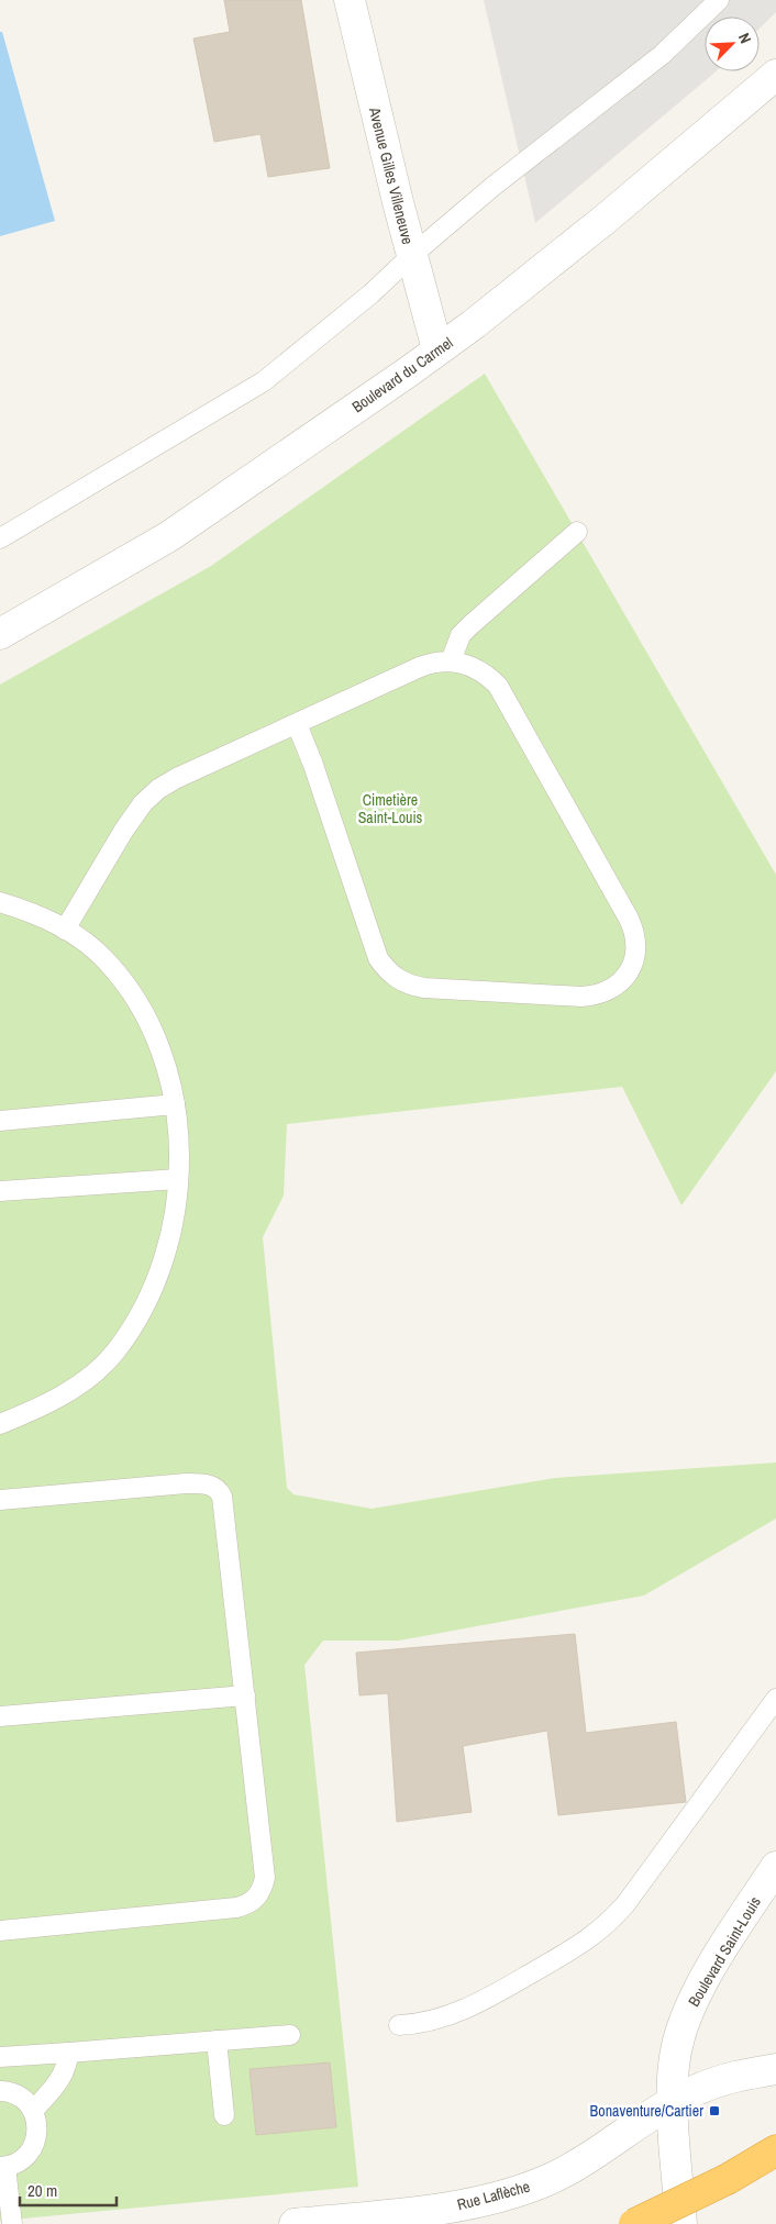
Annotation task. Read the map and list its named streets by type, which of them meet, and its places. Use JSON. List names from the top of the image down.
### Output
{
  "streets": {
    "street": [
      "Avenue Gilles Villeneuve",
      "Boulevard du Carmel",
      "Boulevard Saint-Louis",
      "Rue Laflèche"
    ]
  },
  "crossings": [
    ["Avenue Gilles Villeneuve", "Boulevard du Carmel"],
    ["Boulevard Saint-Louis", "Rue Laflèche"]
  ],
  "parks": ["Cimetière Saint-Louis"],
  "places": {
    "transit": ["Bonaventure/Cartier"]
  },
  "scale_bar": "20 m",
  "north": "top right"
}
